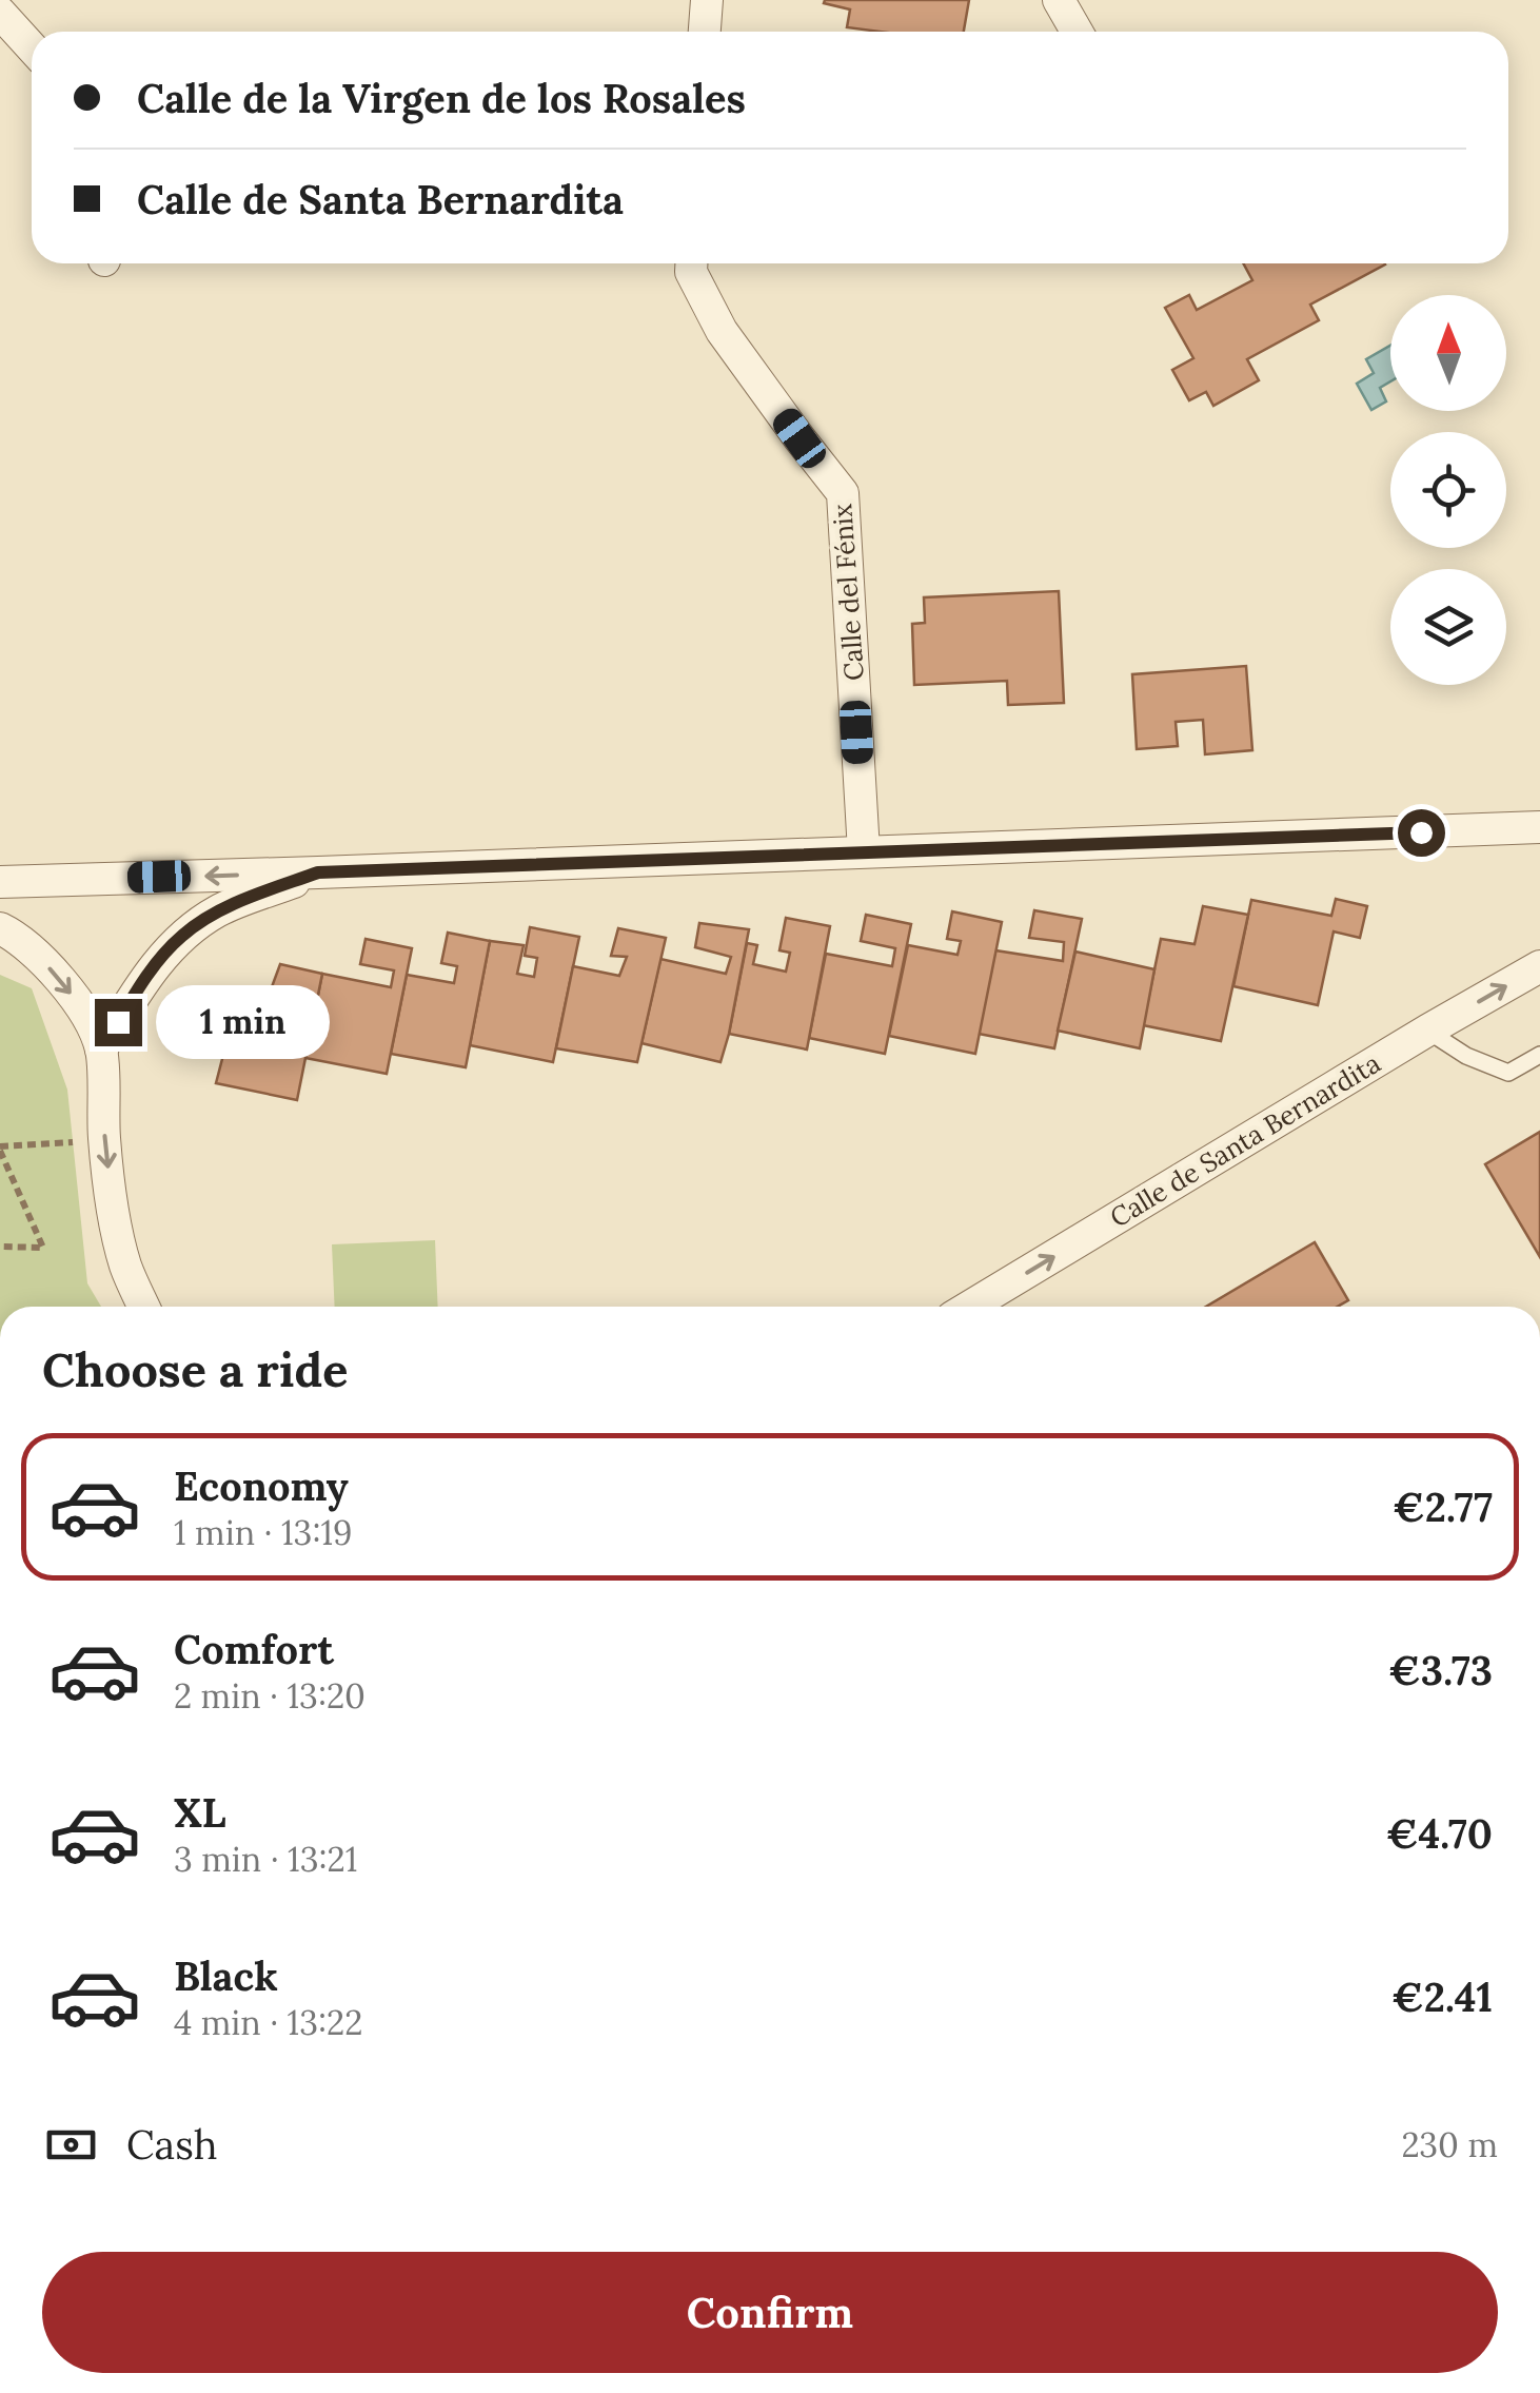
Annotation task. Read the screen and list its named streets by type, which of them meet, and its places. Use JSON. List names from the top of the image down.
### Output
{
  "streets": {
    "street": ["Calle del Fénix", "Calle de Santa Bernardita"]
  },
  "one_way": ["Calle de Santa Bernardita"],
  "north": "top",
  "page": {
    "banner": ["Calle de la Virgen de los Rosales", "Calle de Santa Bernardita"],
    "bubble": "1 min",
    "heading": "Choose a ride",
    "list": [
      {
        "name": "Economy",
        "note": "1 min · 13:19",
        "value": "€2.77"
      },
      {
        "name": "Comfort",
        "note": "2 min · 13:20",
        "value": "€3.73"
      },
      {
        "name": "XL",
        "note": "3 min · 13:21",
        "value": "€4.70"
      },
      {
        "name": "Black",
        "note": "4 min · 13:22",
        "value": "€2.41"
      }
    ],
    "pay": ["Cash", "230 m"],
    "buttons": "Confirm"
  }
}
